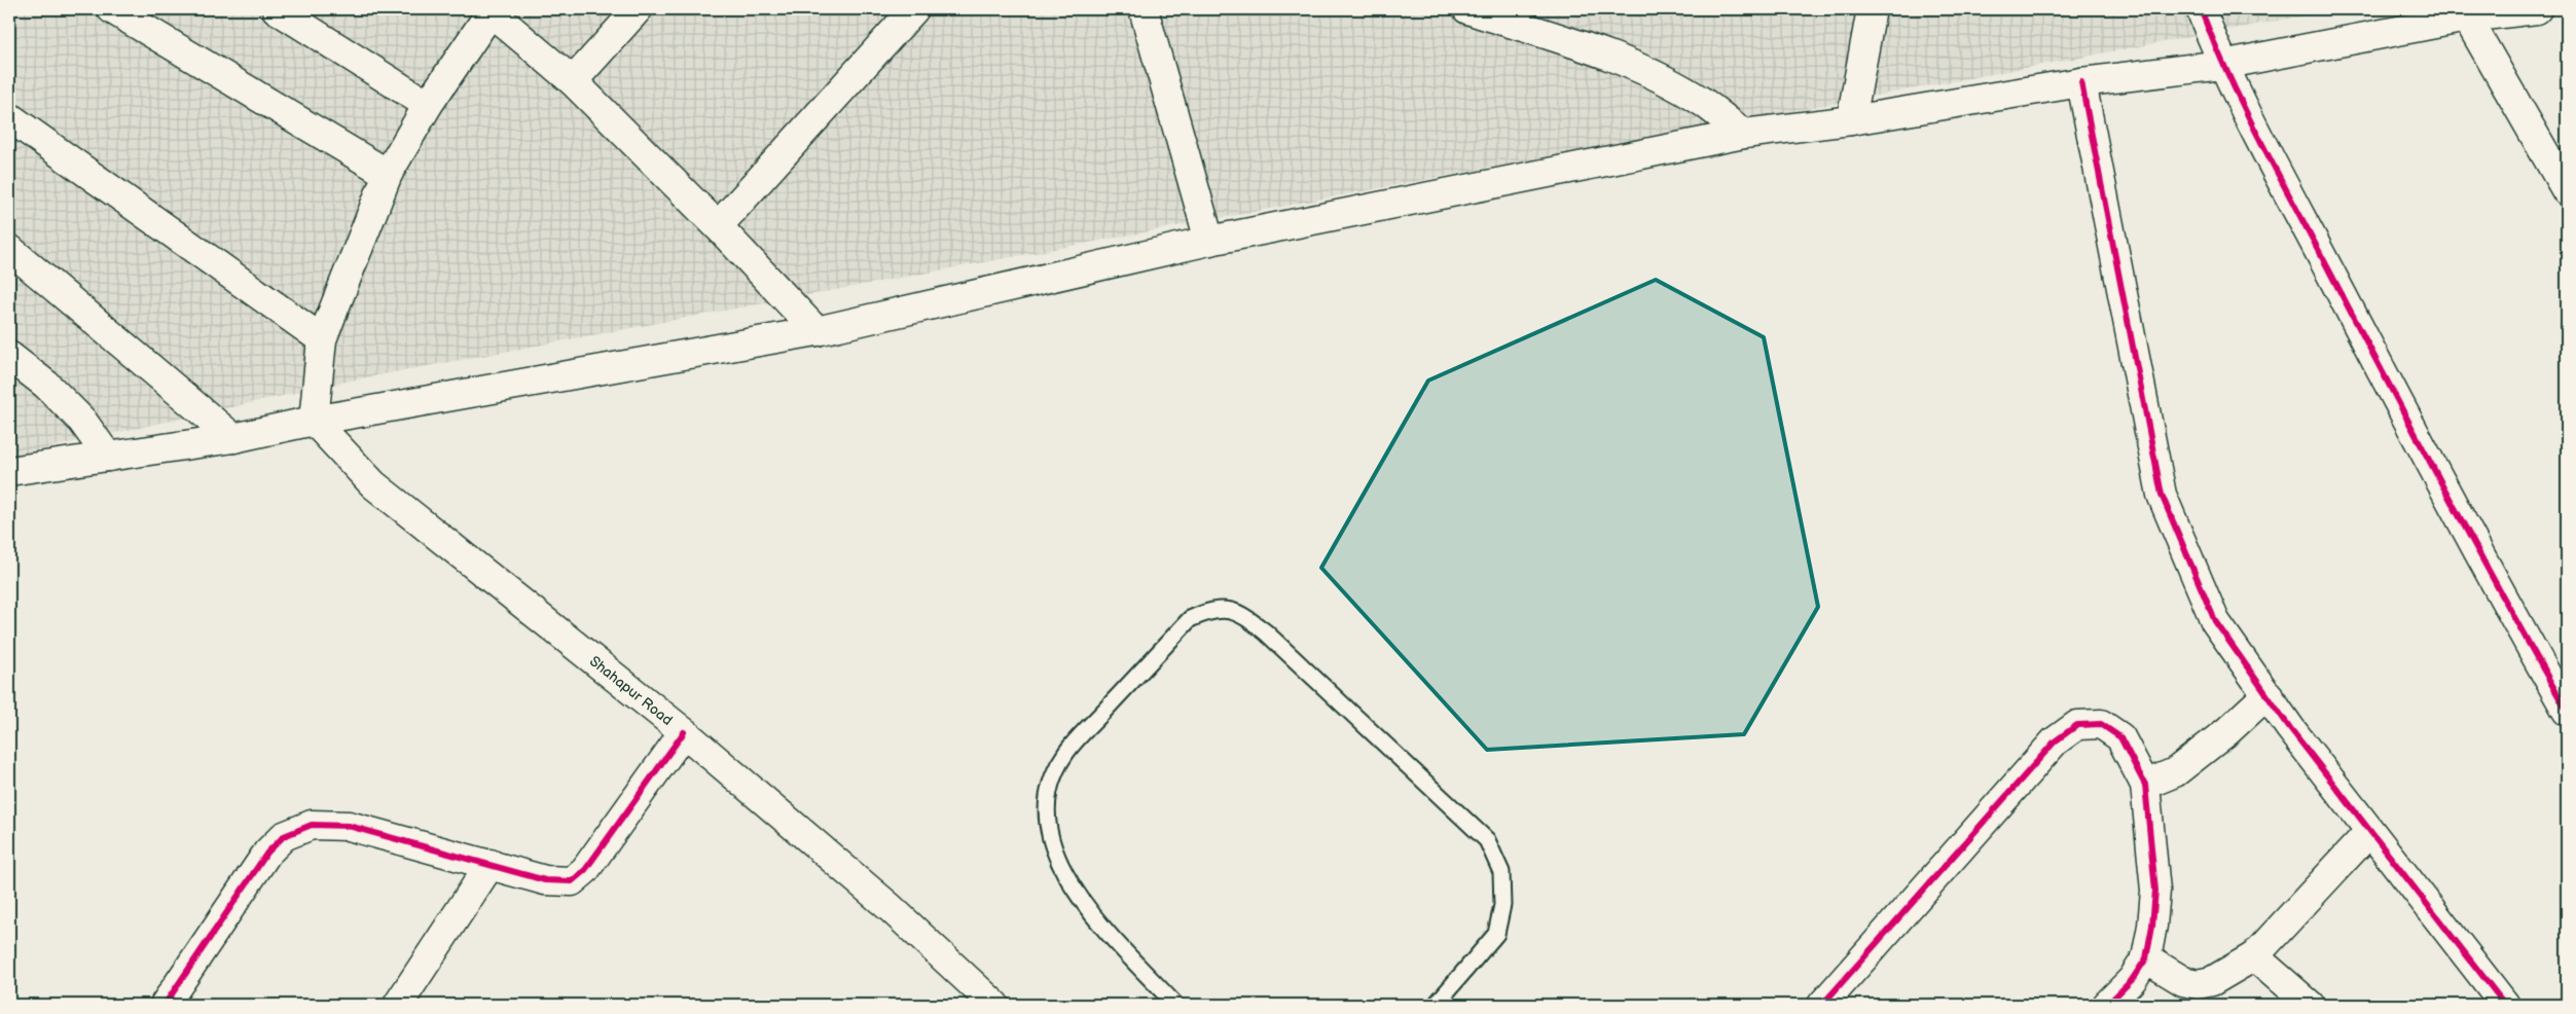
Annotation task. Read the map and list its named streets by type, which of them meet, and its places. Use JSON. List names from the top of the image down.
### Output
{
  "streets": {
    "street": ["Shahapur Road"]
  }
}
